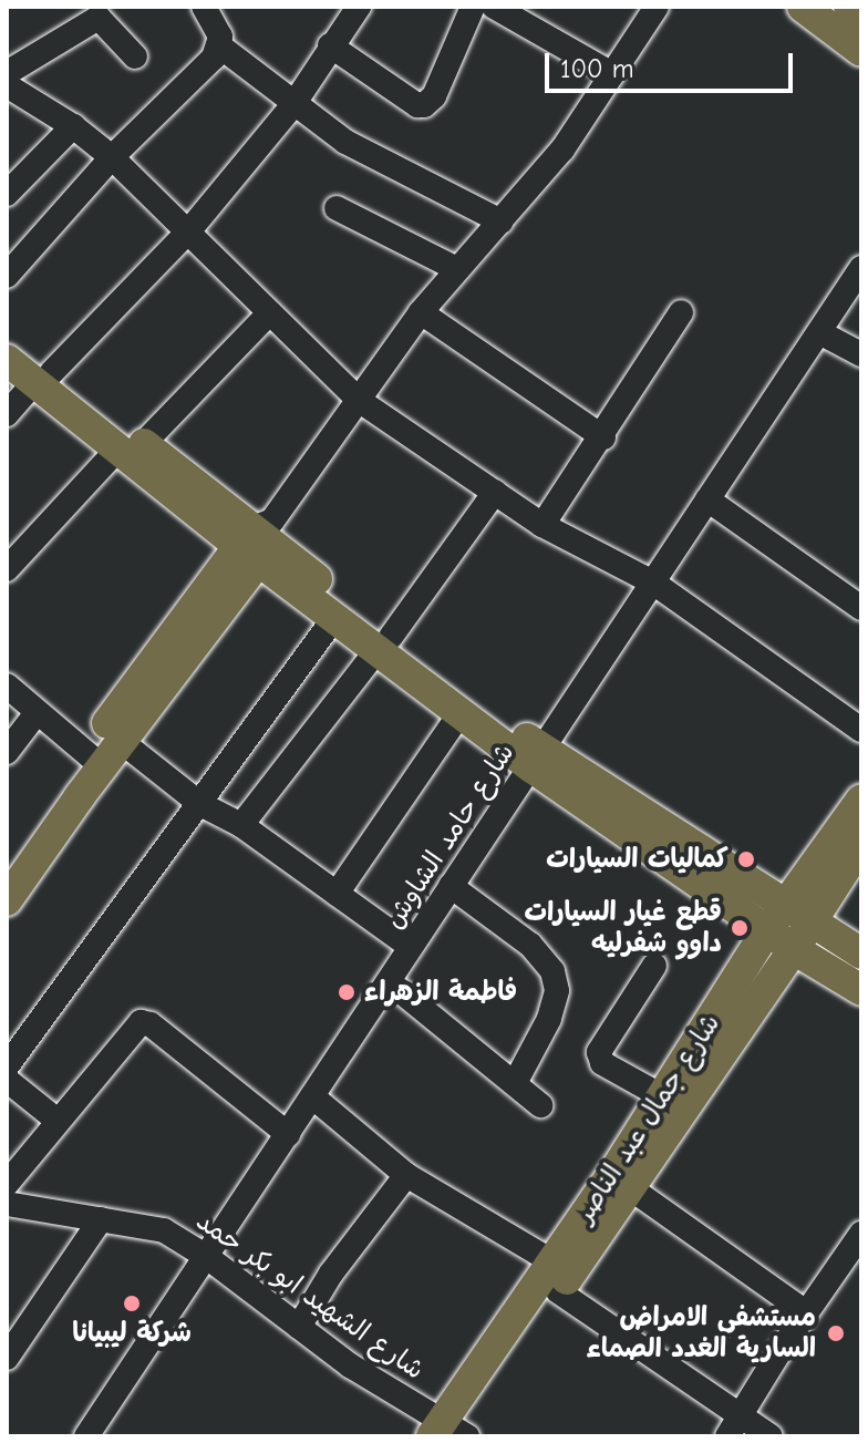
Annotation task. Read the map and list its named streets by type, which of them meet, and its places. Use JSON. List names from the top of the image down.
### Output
{
  "streets": {
    "main road": ["شارع جمال عبد الناصر"],
    "street": ["شارع حامد الشاوش", "شارع الشهيد ابو بكر حمد"]
  },
  "crossings": [
    ["شارع حامد الشاوش", "شارع الشهيد ابو بكر حمد"],
    ["شارع جمال عبد الناصر", "شارع الشهيد ابو بكر حمد"]
  ],
  "places": [
    "كماليات السيارات",
    "قطع غيار السيارات داوو شفرليه",
    "فاطمة الزهراء",
    "شركة ليبيانا",
    "مستشفي الامراض السارية الغدد الصماء"
  ],
  "scale_bar": "100 m"
}
